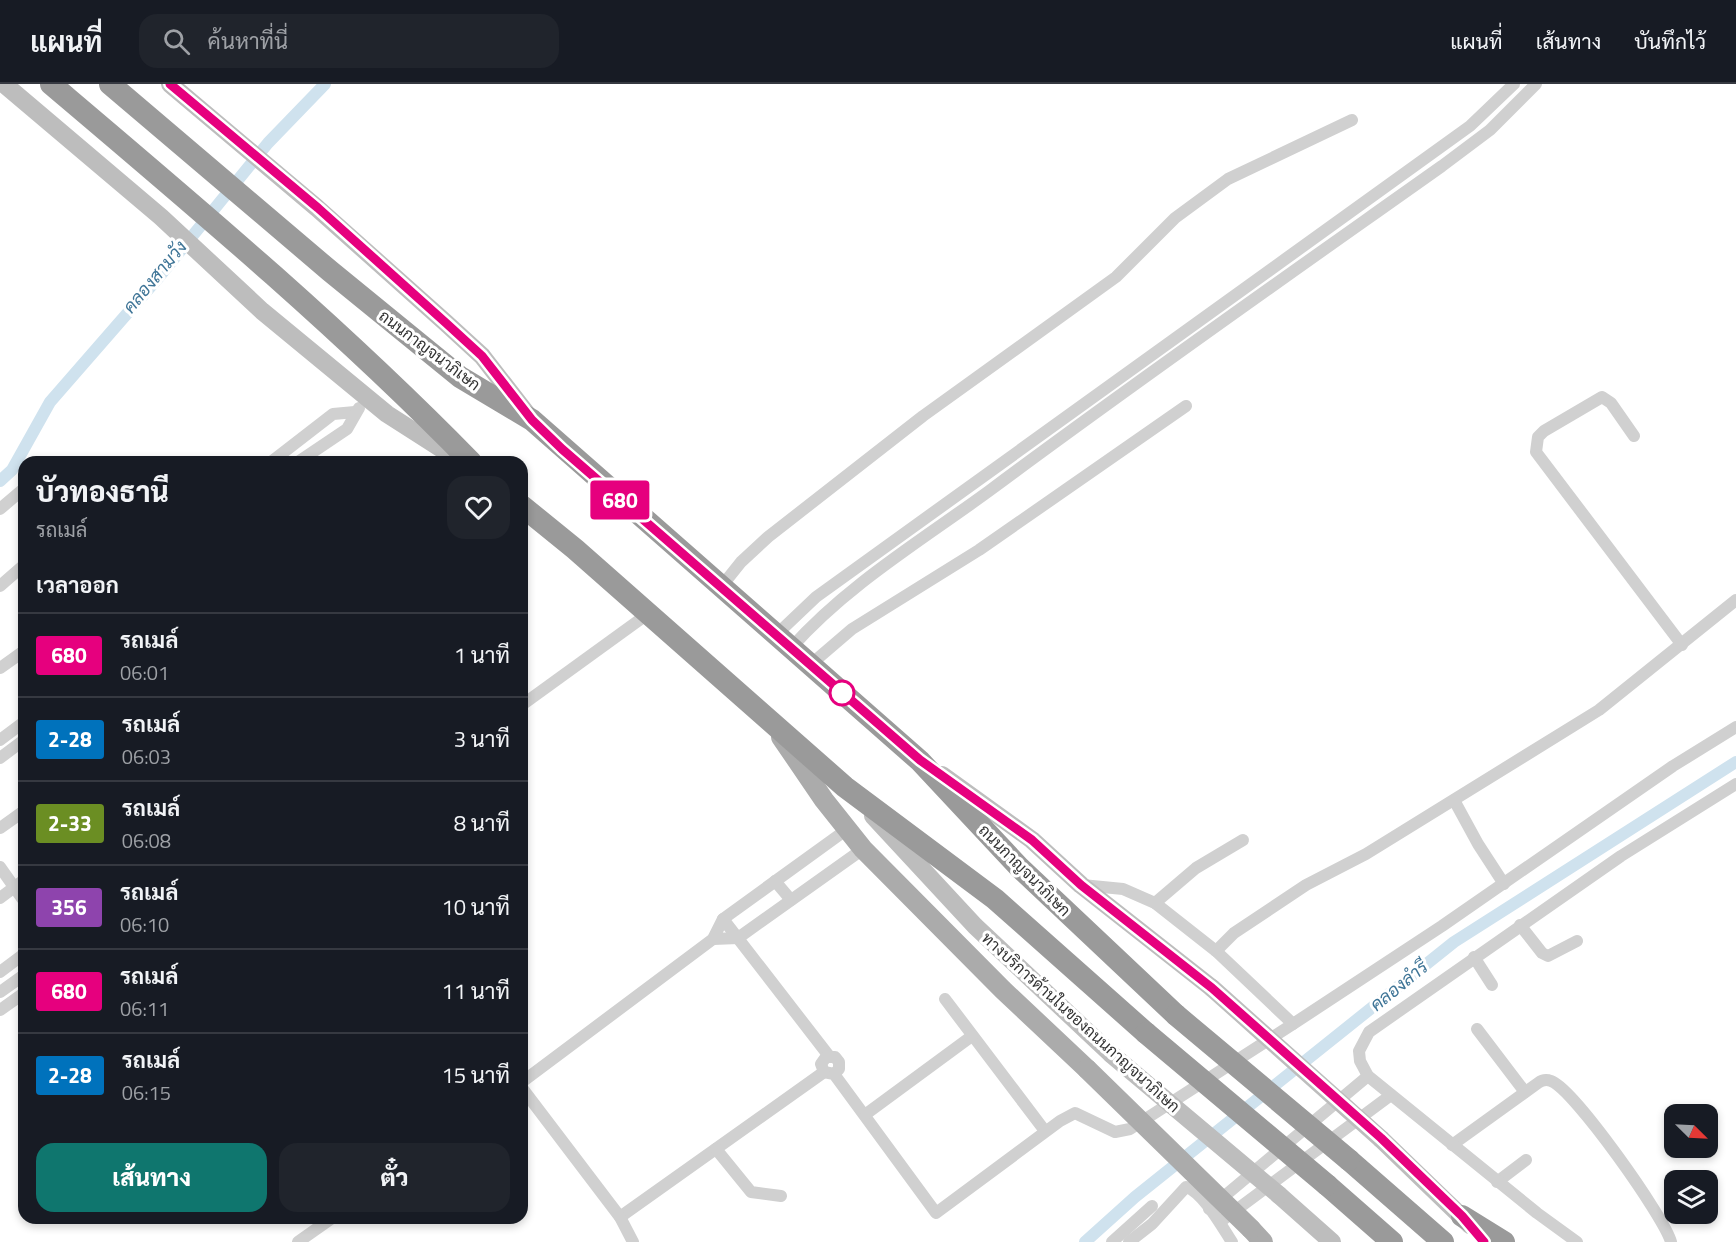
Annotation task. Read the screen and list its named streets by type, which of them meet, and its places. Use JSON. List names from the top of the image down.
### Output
{
  "streets": {
    "highway": ["ถนนกาญจนาภิเษก"],
    "main road": ["ทางบริการด้านในของถนนกาญจนาภิเษก"]
  },
  "water": ["คลองสามวัง", "คลองลำรี"],
  "lines": ["bus line 680"],
  "north": "bottom right",
  "page": {
    "header": "แผนที่",
    "search": "ค้นหาที่นี่",
    "nav": ["แผนที่", "เส้นทาง", "บันทึกไว้"],
    "on_map": "680",
    "heading": [
      ["บัวทองธานี", "รถเมล์"],
      "เวลาออก"
    ],
    "list": [
      {
        "mark": "680",
        "name": "รถเมล์",
        "note": "06:01",
        "value": "1 นาที"
      },
      {
        "mark": "2-28",
        "name": "รถเมล์",
        "note": "06:03",
        "value": "3 นาที"
      },
      {
        "mark": "2-33",
        "name": "รถเมล์",
        "note": "06:08",
        "value": "8 นาที"
      },
      {
        "mark": "356",
        "name": "รถเมล์",
        "note": "06:10",
        "value": "10 นาที"
      },
      {
        "mark": "680",
        "name": "รถเมล์",
        "note": "06:11",
        "value": "11 นาที"
      },
      {
        "mark": "2-28",
        "name": "รถเมล์",
        "note": "06:15",
        "value": "15 นาที"
      }
    ],
    "buttons": ["เส้นทาง", "ตั๋ว"]
  }
}
